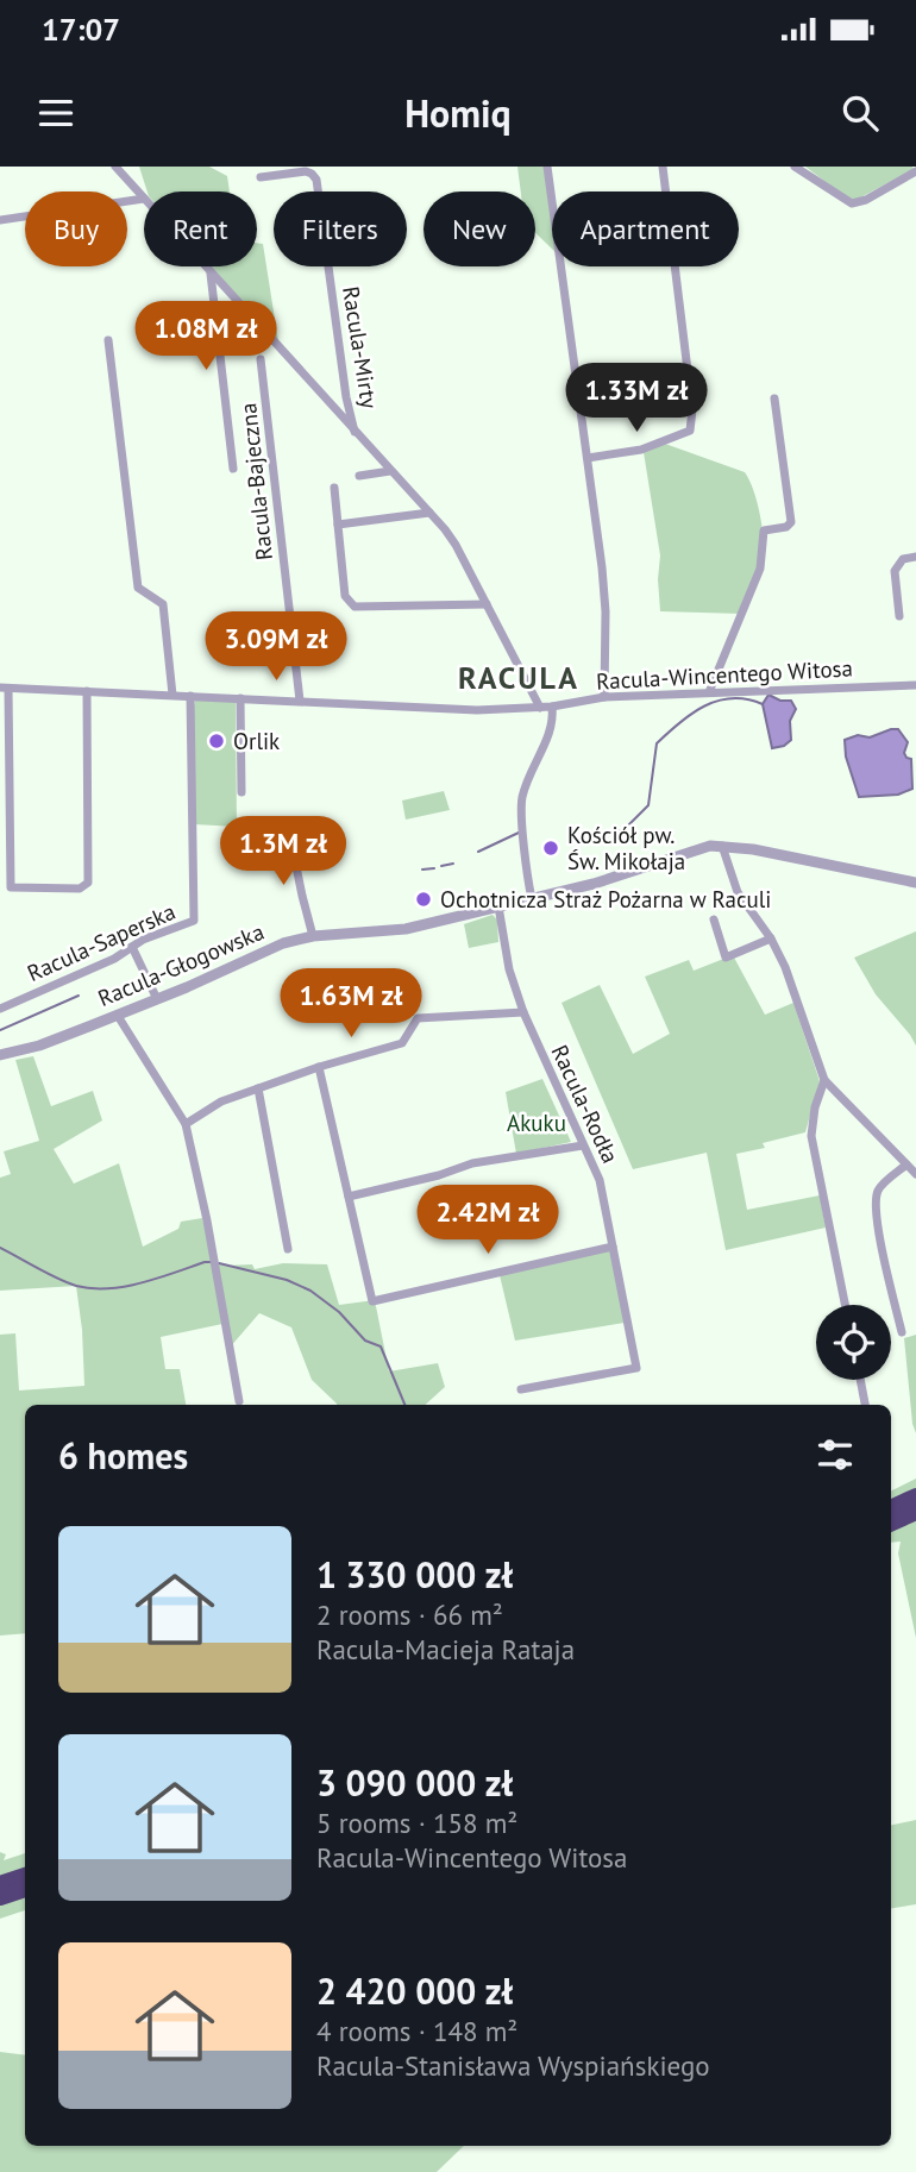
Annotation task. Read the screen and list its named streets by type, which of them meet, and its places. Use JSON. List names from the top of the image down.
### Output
{
  "streets": {
    "street": [
      "Racula-Mirty",
      "Racula-Bajeczna",
      "Racula-Wincentego Witosa",
      "Racula-Saperska",
      "Racula-Głogowska",
      "Racula-Rodła"
    ]
  },
  "crossings": [
    ["Racula-Bajeczna", "Racula-Wincentego Witosa"],
    ["Racula-Wincentego Witosa", "Racula-Saperska"],
    ["Racula-Głogowska", "Racula-Rodła"]
  ],
  "districts": ["RACULA"],
  "parks": ["Akuku"],
  "places": ["Orlik", "Kościół pw. Św. Mikołaja", "Ochotnicza Straż Pożarna w Raculi"],
  "page": {
    "status": "17:07",
    "header": "Homiq",
    "chip": [
      "Buy",
      "Rent",
      "Filters",
      "New",
      "Apartment"
    ],
    "price": [
      "1.08M zł",
      "1.33M zł",
      "3.09M zł",
      "1.3M zł",
      "1.63M zł",
      "2.42M zł"
    ],
    "heading": "6 homes",
    "list": [
      {
        "name": "1 330 000 zł",
        "note": "2 rooms · 66 m² · Racula-Macieja Rataja"
      },
      {
        "name": "3 090 000 zł",
        "note": "5 rooms · 158 m² · Racula-Wincentego Witosa"
      },
      {
        "name": "2 420 000 zł",
        "note": "4 rooms · 148 m² · Racula-Stanisława Wyspiańskiego"
      }
    ]
  }
}
